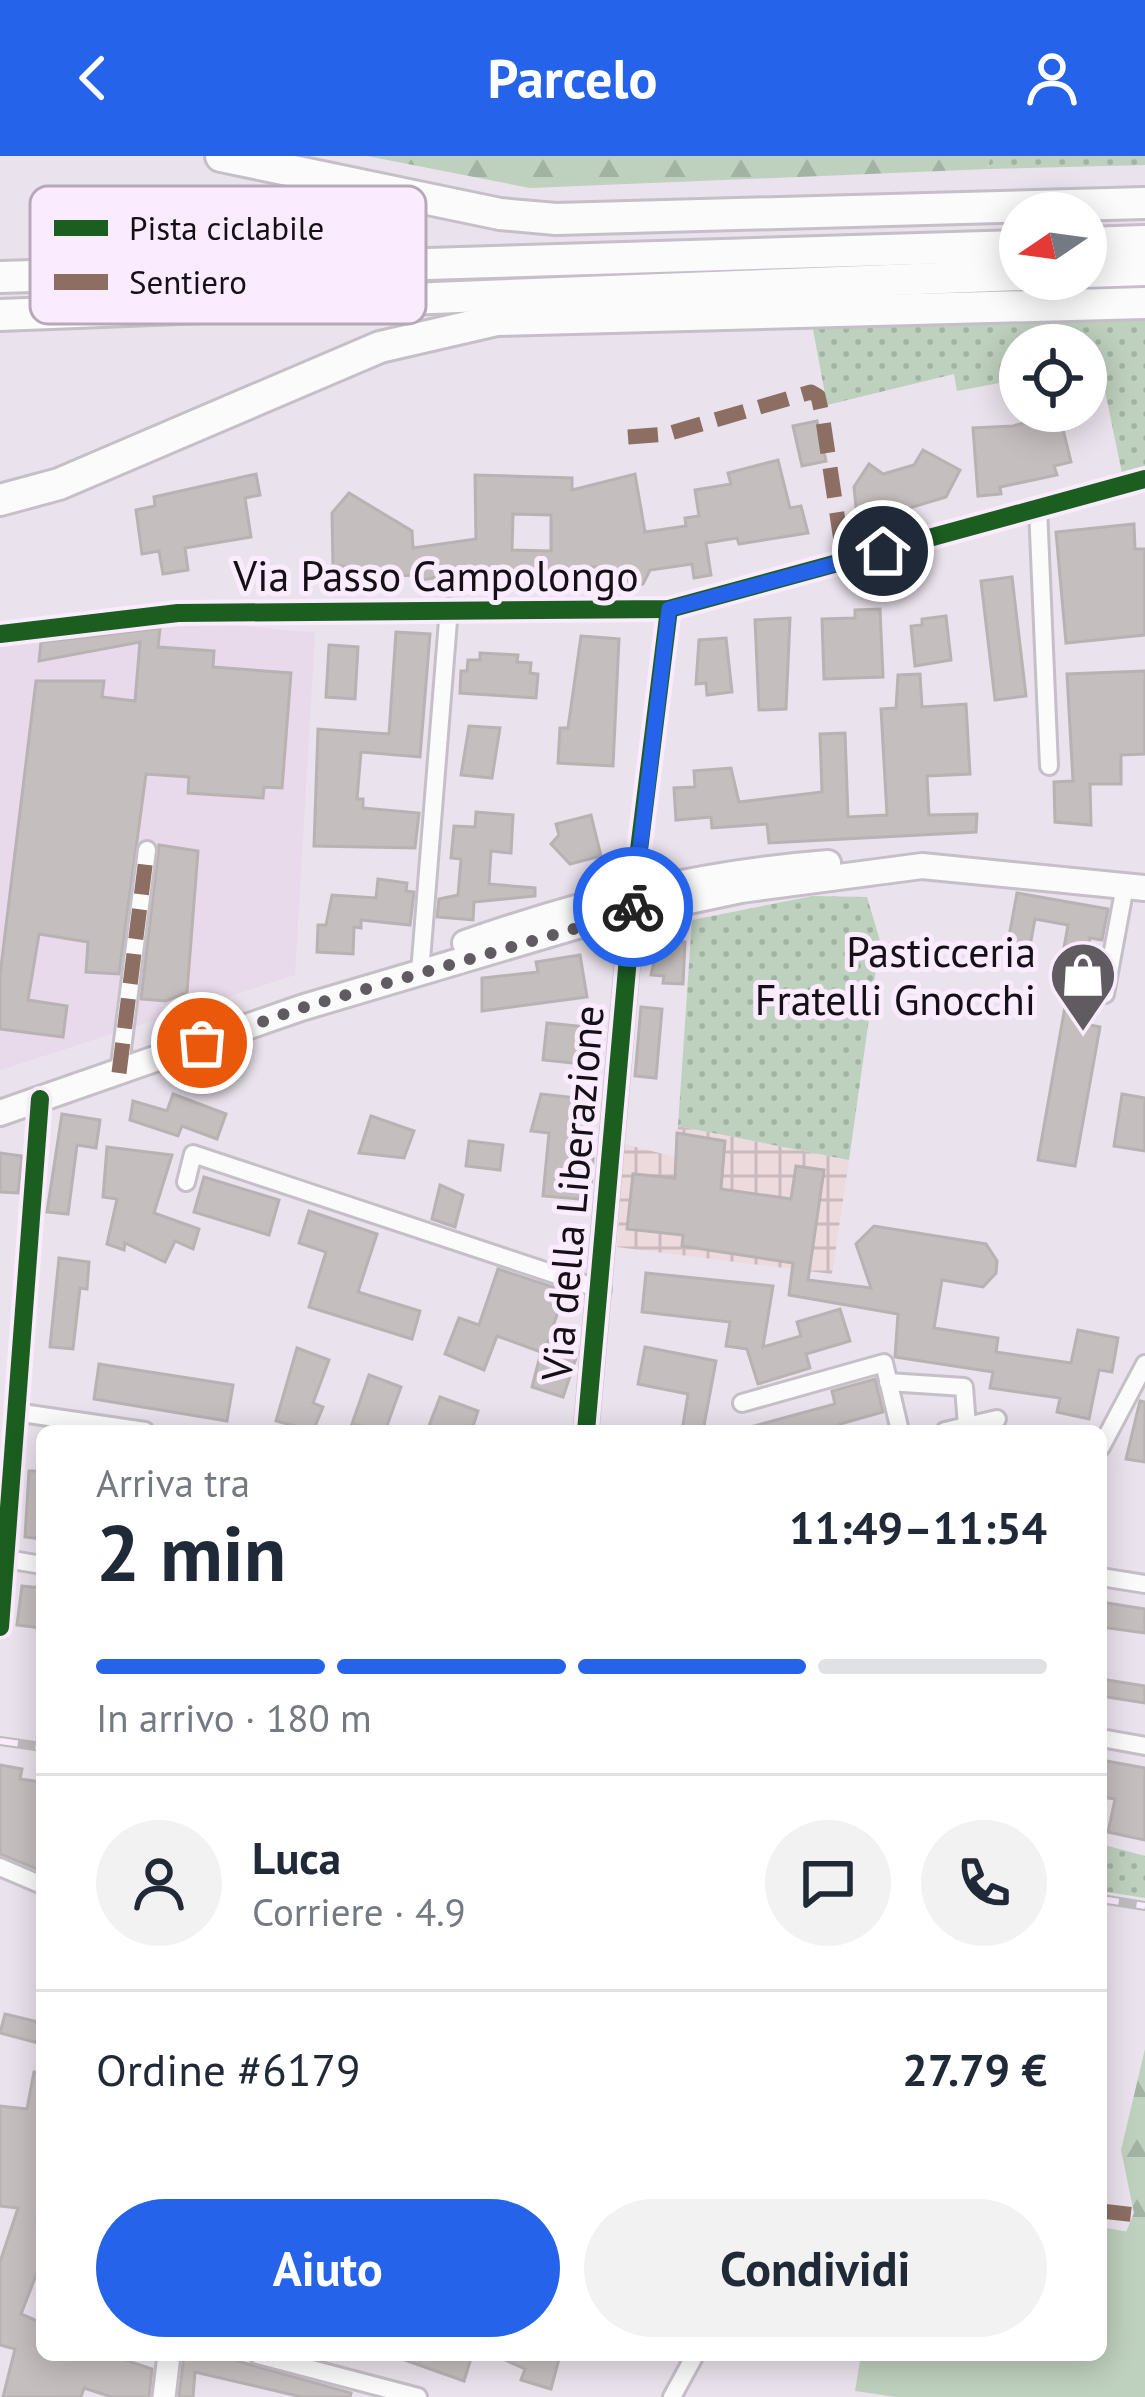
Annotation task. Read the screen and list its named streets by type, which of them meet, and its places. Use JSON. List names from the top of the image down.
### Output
{
  "streets": {
    "street": ["Via Passo Campolongo", "Via della Liberazione"]
  },
  "places": {
    "shop": ["Pasticceria Fratelli Gnocchi"]
  },
  "legend": ["Pista ciclabile", "Sentiero"],
  "north": "left",
  "page": {
    "header": "Parcelo",
    "heading": ["2 min", "Arriva tra", "11:49–11:54"],
    "panel": [
      "Luca",
      "Corriere · 4.9",
      "Ordine #6179",
      "27.79 €"
    ],
    "bar": "In arrivo · 180 m",
    "buttons": ["Aiuto", "Condividi"]
  }
}
